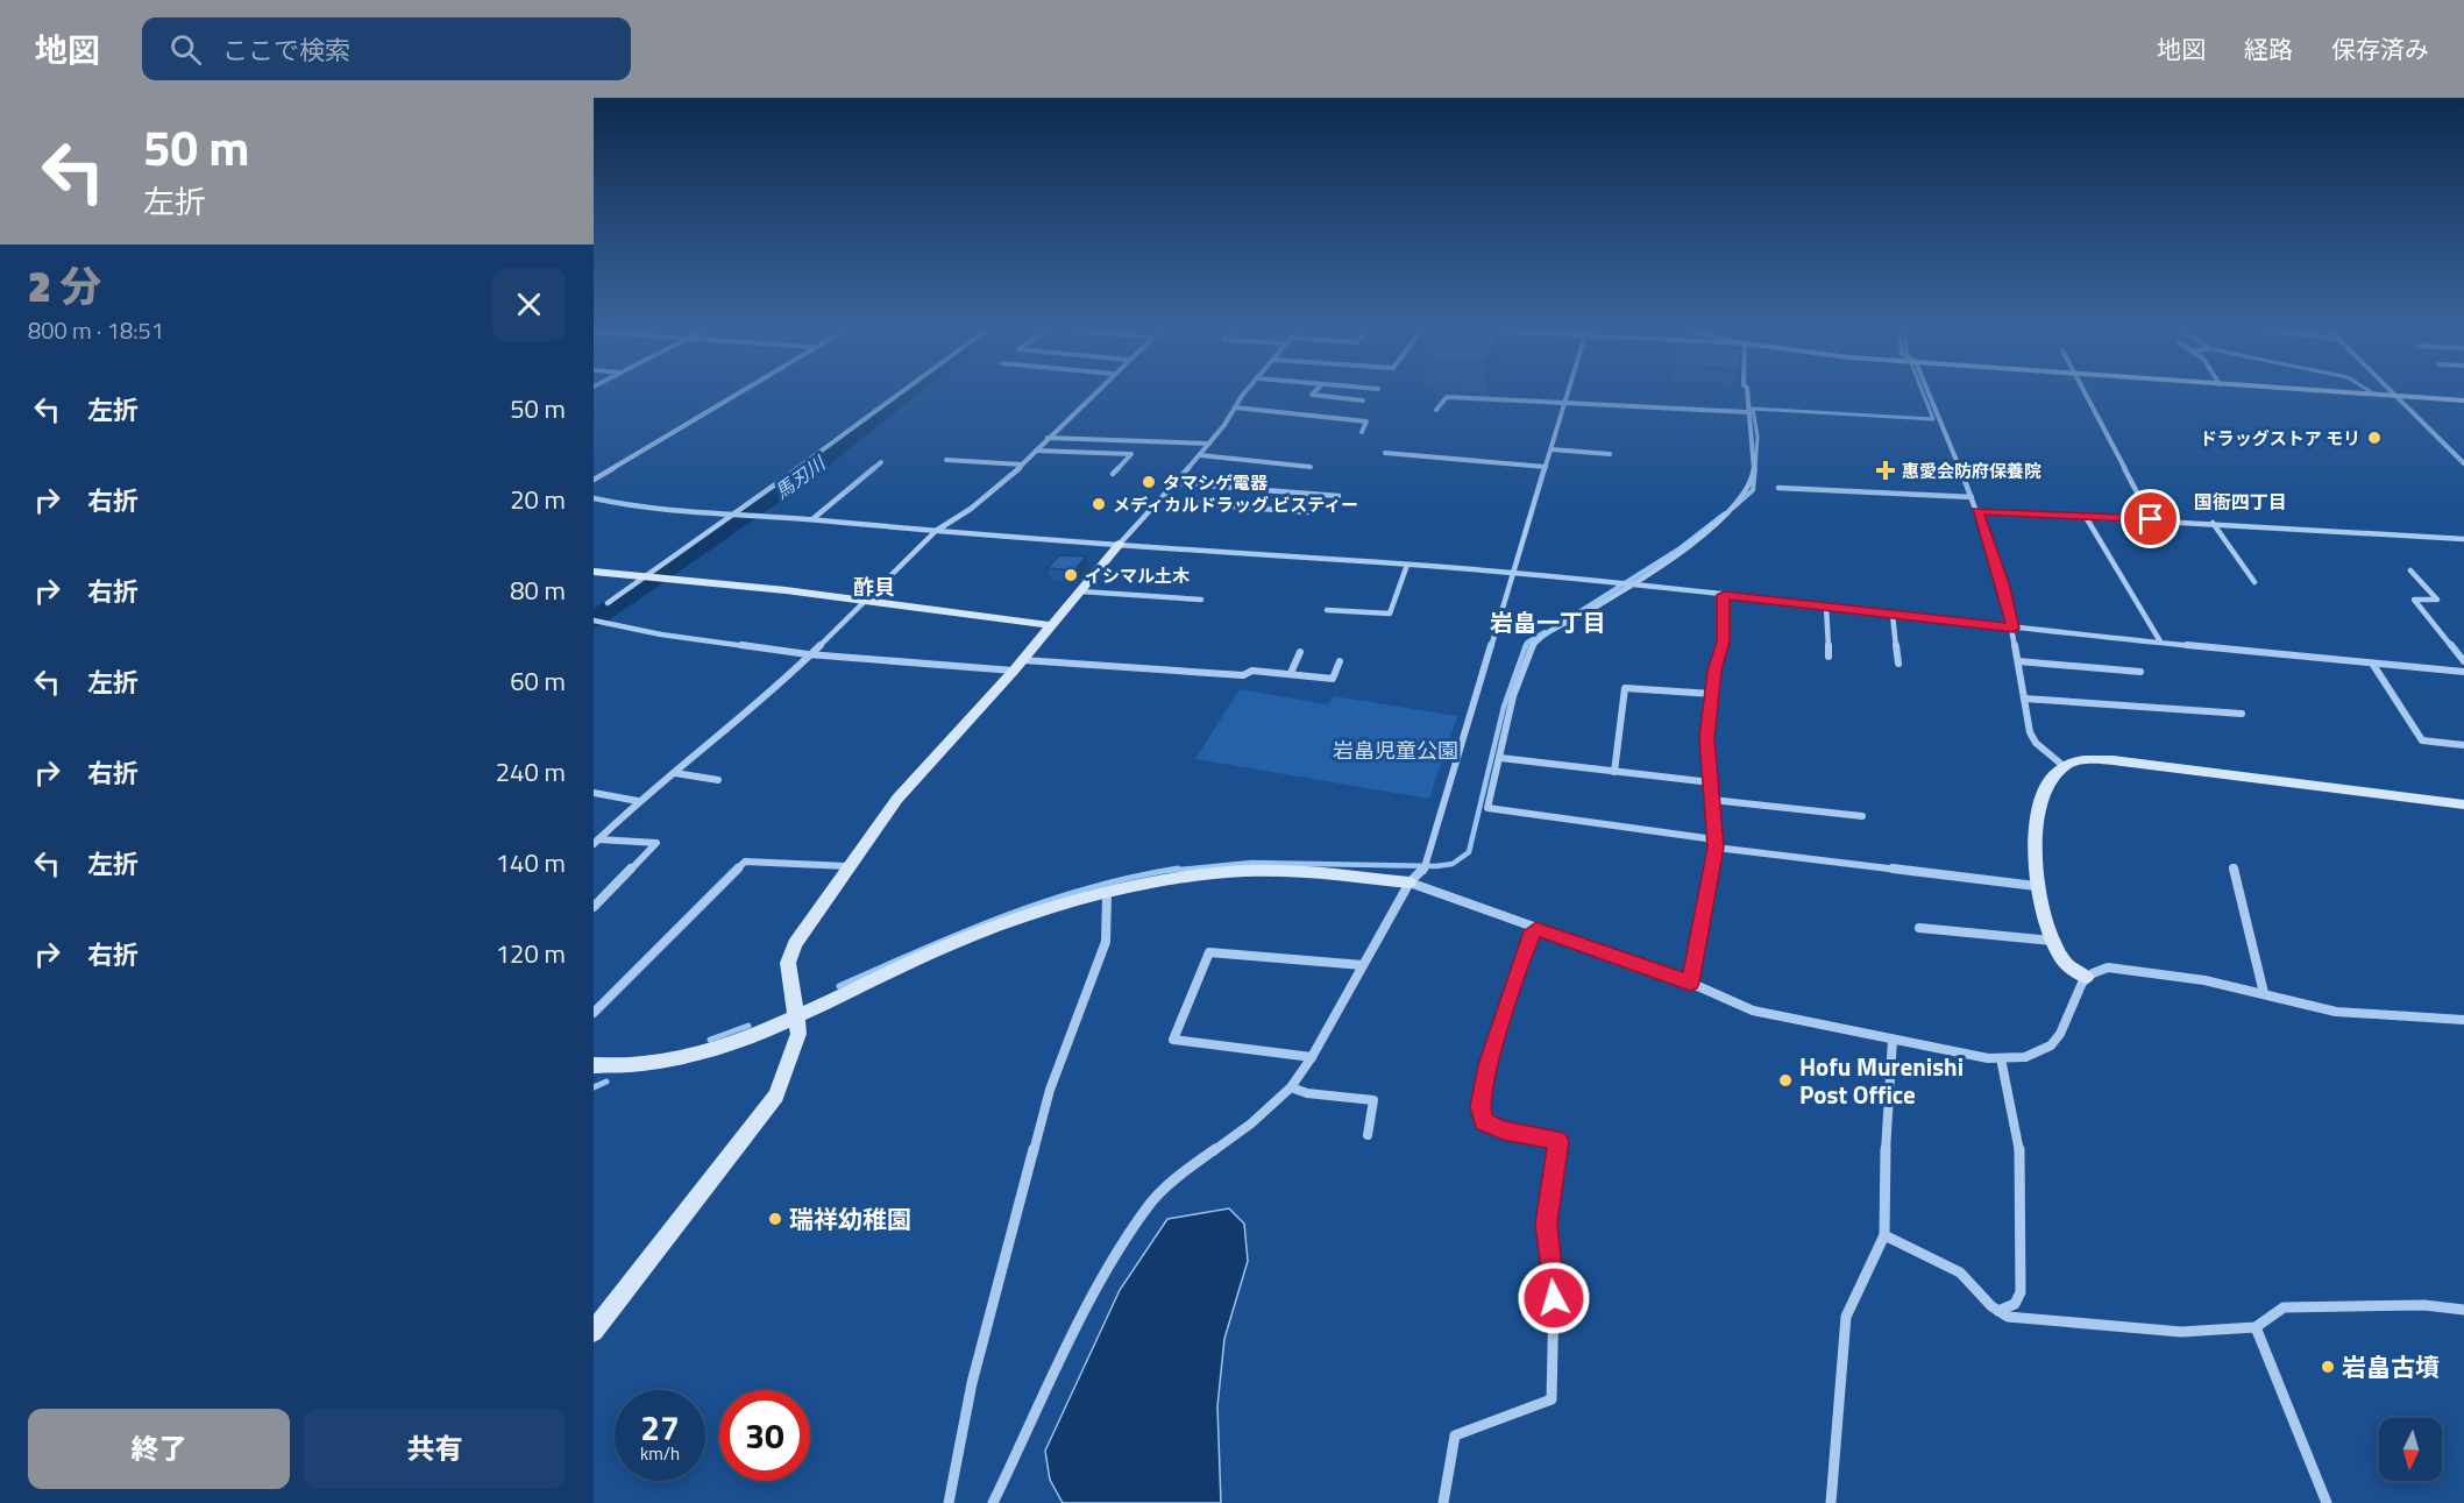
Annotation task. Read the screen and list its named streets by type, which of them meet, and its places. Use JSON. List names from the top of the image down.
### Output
{
  "districts": ["国衙四丁目", "酢貝", "岩畠一丁目"],
  "water": ["馬刃川"],
  "parks": ["岩畠児童公園"],
  "places": {
    "other": [
      "ドラッグストア モリ",
      "タマシゲ電器",
      "メディカルドラッグ ビスティー",
      "イシマル土木",
      "Hofu Murenishi Post Office",
      "瑞祥幼稚園",
      "岩畠古墳"
    ],
    "health": ["惠愛会防府保養院"]
  },
  "north": "bottom",
  "page": {
    "header": "地図",
    "search": "ここで検索",
    "nav": ["地図", "経路", "保存済み"],
    "turn": ["50 m", "左折"],
    "heading": ["2 分", "800 m · 18:51"],
    "list": [
      {
        "name": "左折",
        "value": "50 m"
      },
      {
        "name": "右折",
        "value": "20 m"
      },
      {
        "name": "右折",
        "value": "80 m"
      },
      {
        "name": "左折",
        "value": "60 m"
      },
      {
        "name": "右折",
        "value": "240 m"
      },
      {
        "name": "左折",
        "value": "140 m"
      },
      {
        "name": "右折",
        "value": "120 m"
      }
    ],
    "speed": "27 km/h",
    "limit": "30",
    "buttons": ["終了", "共有"]
  }
}
